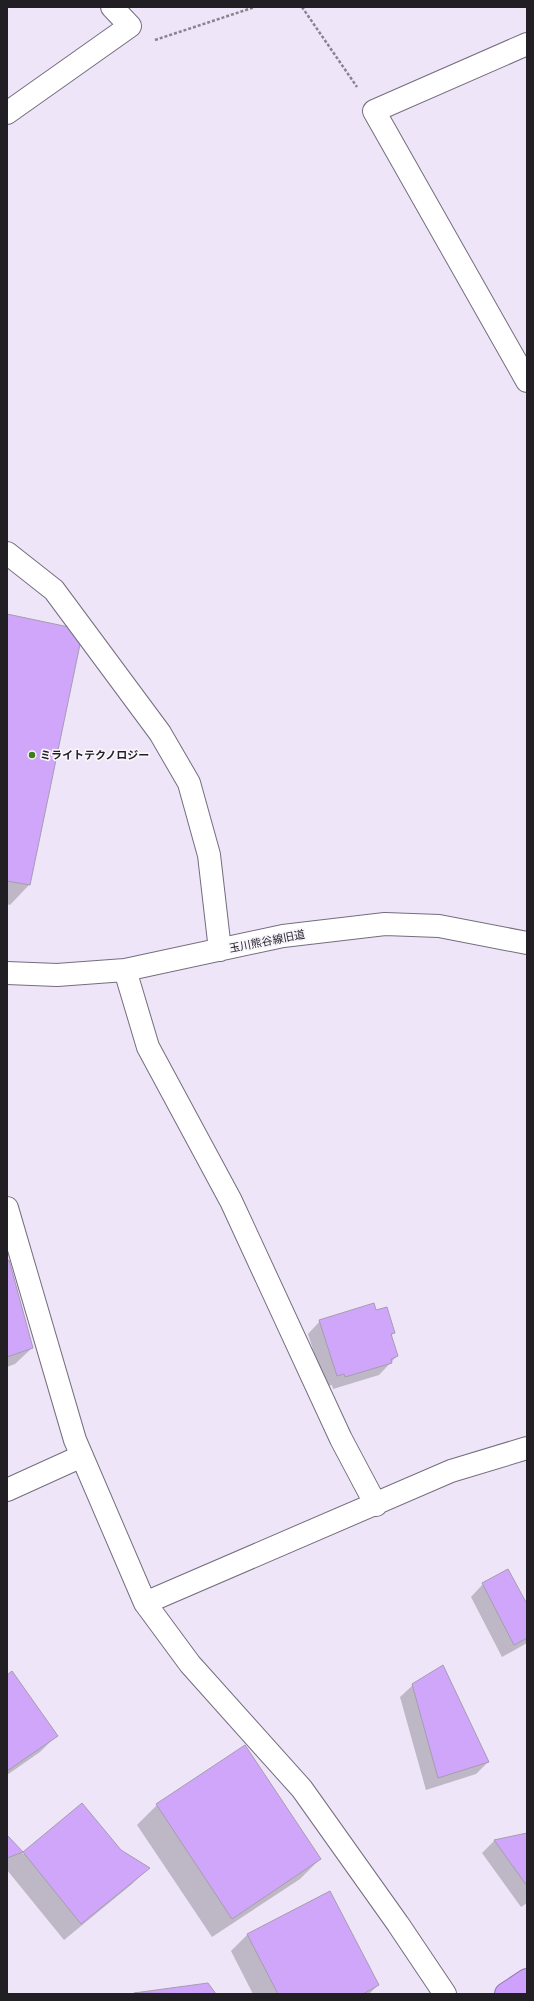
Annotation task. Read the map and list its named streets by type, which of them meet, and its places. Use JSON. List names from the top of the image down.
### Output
{
  "streets": {
    "street": ["玉川熊谷線旧道"]
  },
  "places": ["ミライトテクノロジー"]
}
